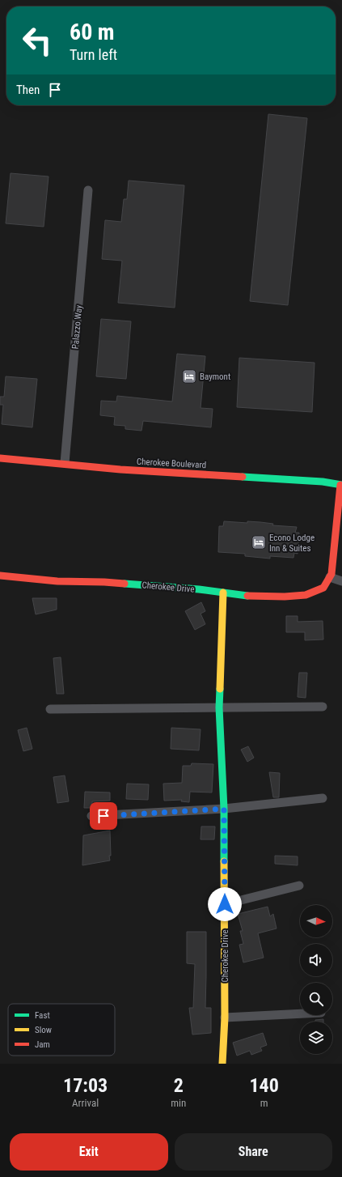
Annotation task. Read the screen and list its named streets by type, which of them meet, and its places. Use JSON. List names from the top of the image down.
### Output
{
  "streets": {
    "street": ["Palazzo Way", "Cherokee Boulevard", "Cherokee Drive"]
  },
  "crossings": [
    ["Palazzo Way", "Cherokee Boulevard"],
    ["Cherokee Boulevard", "Cherokee Drive"]
  ],
  "places": {
    "hotel": ["Baymont", "Econo Lodge Inn & Suites"]
  },
  "legend": ["Fast", "Slow", "Jam"],
  "north": "right",
  "page": {
    "turn": ["60 m", "Turn left"],
    "then": "Then",
    "eta": [
      "17:03",
      "Arrival",
      "2",
      "min",
      "140",
      "m"
    ],
    "buttons": ["Exit", "Share"]
  }
}
